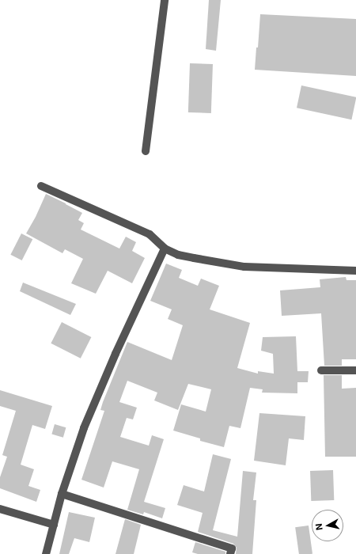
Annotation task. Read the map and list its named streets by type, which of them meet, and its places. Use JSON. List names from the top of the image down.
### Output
{
  "north": "left"
}
